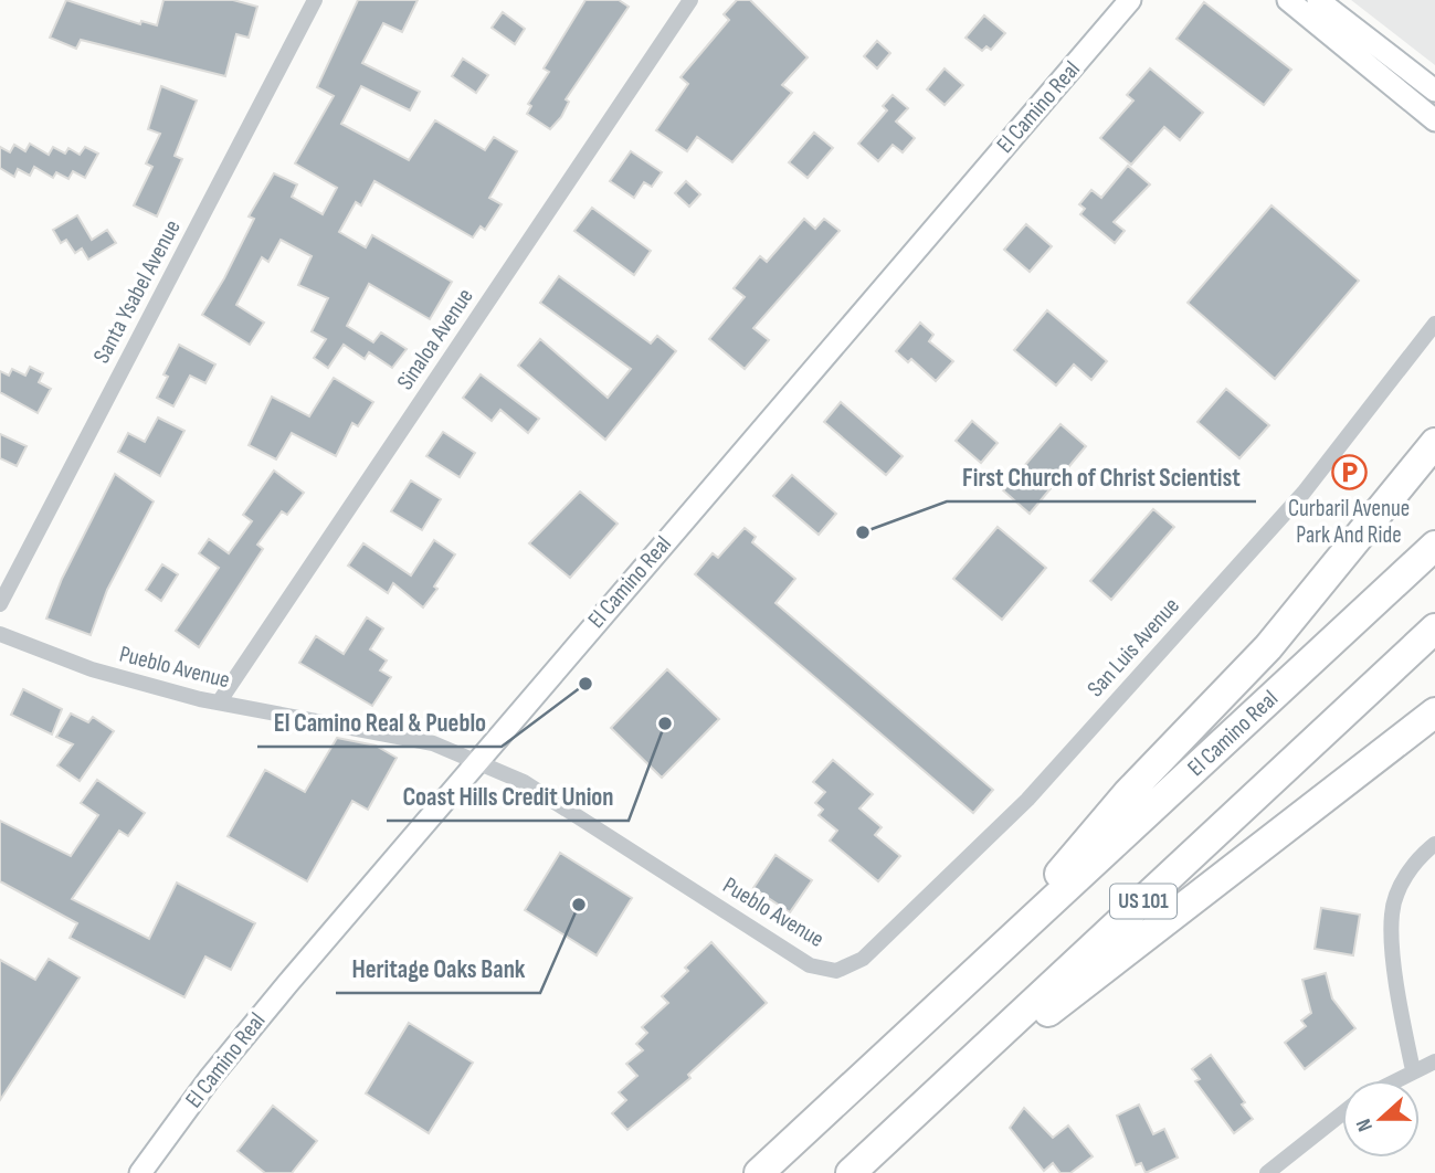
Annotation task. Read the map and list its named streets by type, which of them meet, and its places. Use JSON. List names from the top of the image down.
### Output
{
  "streets": {
    "highway": ["El Camino Real", "US 101"],
    "street": [
      "Santa Ysabel Avenue",
      "Sinaloa Avenue",
      "San Luis Avenue",
      "Pueblo Avenue"
    ]
  },
  "crossings": [
    ["El Camino Real", "Pueblo Avenue"],
    ["Sinaloa Avenue", "Pueblo Avenue"],
    ["San Luis Avenue", "Pueblo Avenue"]
  ],
  "places": {
    "parking": ["Curbaril Avenue Park And Ride"],
    "other": [
      "First Church of Christ Scientist",
      "El Camino Real & Pueblo",
      "Coast Hills Credit Union",
      "Heritage Oaks Bank"
    ]
  },
  "north": "left"
}
